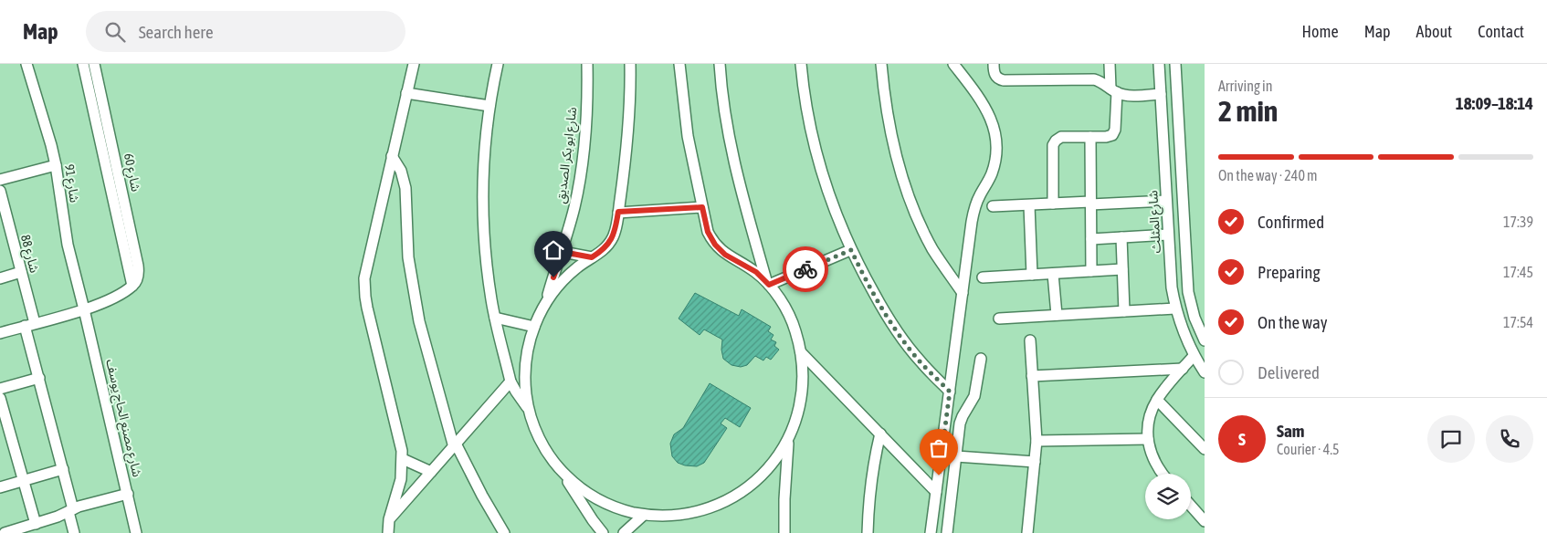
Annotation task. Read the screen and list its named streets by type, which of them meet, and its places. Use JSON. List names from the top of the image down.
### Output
{
  "streets": {
    "street": [
      "شارع ابو بكر الصديق",
      "شارع 60",
      "شارع 91",
      "شارع المثلث",
      "شارع 88",
      "شارع مصنع الحاج يوسف"
    ]
  },
  "crossings": [
    ["شارع 91", "شارع مصنع الحاج يوسف"]
  ],
  "page": {
    "header": "Map",
    "search": "Search here",
    "nav": [
      "Home",
      "Map",
      "About",
      "Contact"
    ],
    "heading": ["2 min", "Arriving in", "18:09–18:14"],
    "panel": ["Sam", "Courier · 4.5"],
    "bar": "On the way · 240 m",
    "list": [
      ["Confirmed", "17:39"],
      ["Preparing", "17:45"],
      ["On the way", "17:54"],
      "Delivered"
    ],
    "round": "S"
  }
}
